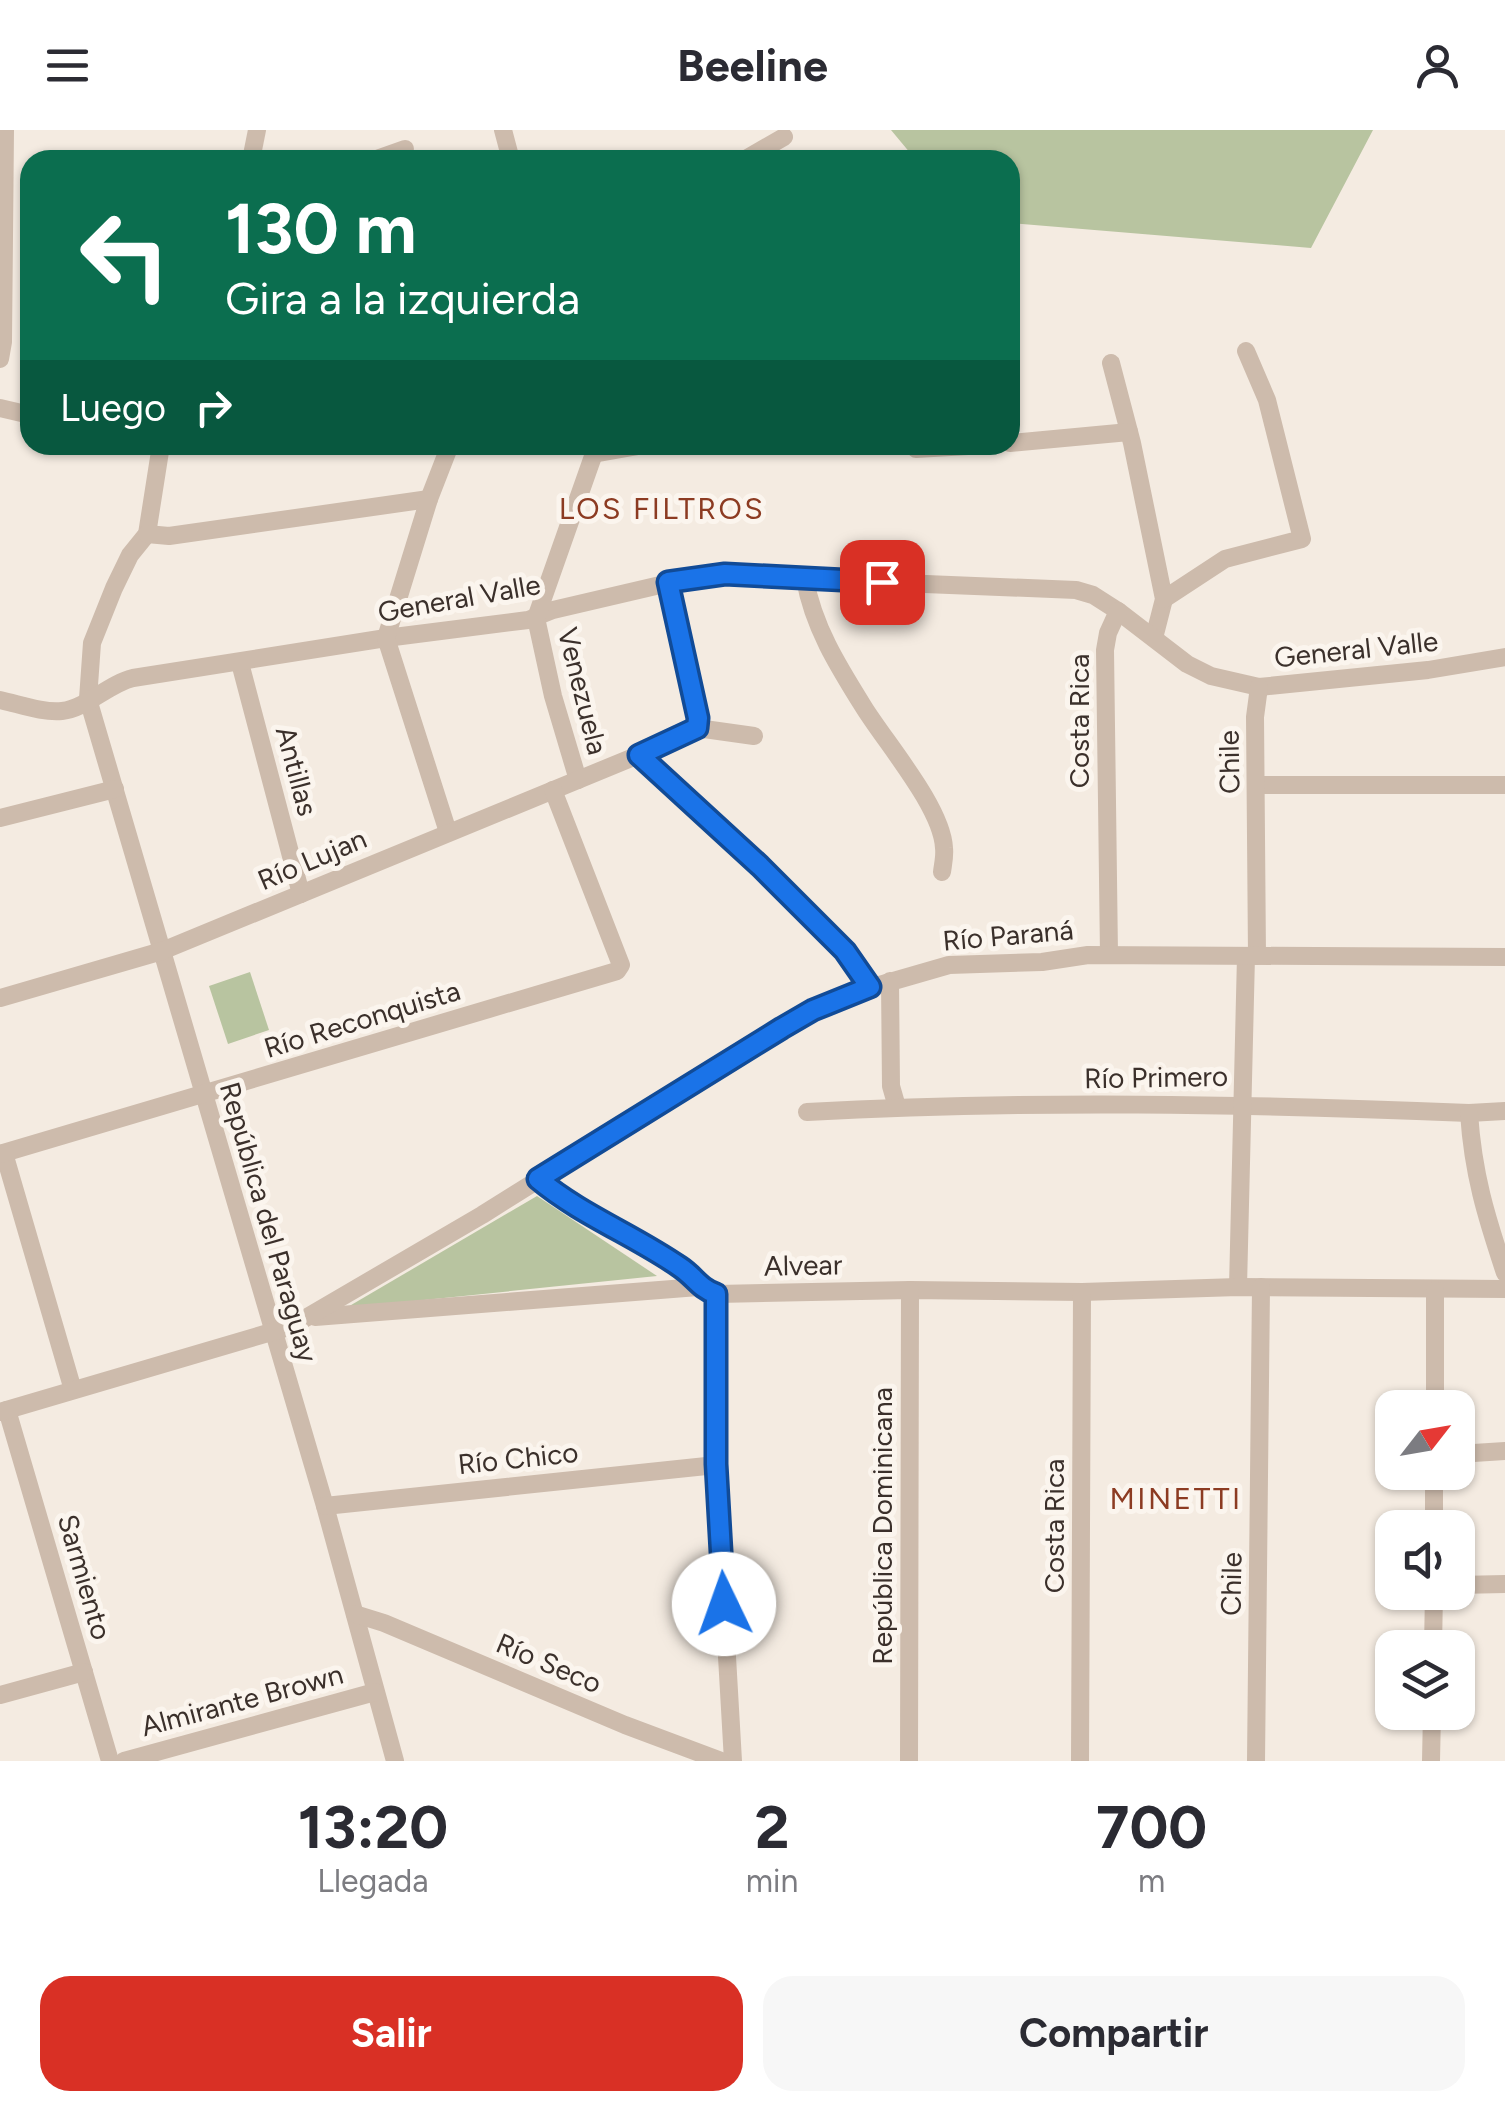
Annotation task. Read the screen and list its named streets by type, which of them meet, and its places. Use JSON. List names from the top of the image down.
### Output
{
  "streets": {
    "street": [
      "General Valle",
      "Venezuela",
      "Costa Rica",
      "Chile",
      "Antillas",
      "Río Lujan",
      "Río Paraná",
      "Río Reconquista",
      "Río Primero",
      "República del Paraguay",
      "Alvear",
      "Río Chico",
      "República Dominicana",
      "Sarmiento",
      "Río Seco",
      "Almirante Brown"
    ]
  },
  "crossings": [
    ["General Valle", "Venezuela"],
    ["General Valle", "Costa Rica"],
    ["General Valle", "Chile"],
    ["General Valle", "Antillas"],
    ["General Valle", "República del Paraguay"],
    ["Venezuela", "Río Lujan"],
    ["Costa Rica", "Río Paraná"],
    ["Costa Rica", "Alvear"],
    ["Chile", "Río Paraná"],
    ["Chile", "Río Primero"],
    ["Chile", "Alvear"],
    ["Antillas", "Río Lujan"],
    ["Río Lujan", "Río Reconquista"],
    ["Río Lujan", "República del Paraguay"],
    ["Río Paraná", "Alvear"],
    ["Río Reconquista", "República del Paraguay"],
    ["República del Paraguay", "Alvear"],
    ["República del Paraguay", "Río Chico"],
    ["República del Paraguay", "Río Seco"],
    ["República del Paraguay", "Almirante Brown"],
    ["Alvear", "República Dominicana"],
    ["Alvear", "Sarmiento"]
  ],
  "districts": ["LOS FILTROS", "MINETTI"],
  "north": "top right",
  "page": {
    "header": "Beeline",
    "turn": ["130 m", "Gira a la izquierda"],
    "then": "Luego",
    "eta": [
      "13:20",
      "Llegada",
      "2",
      "min",
      "700",
      "m"
    ],
    "buttons": ["Salir", "Compartir"]
  }
}
